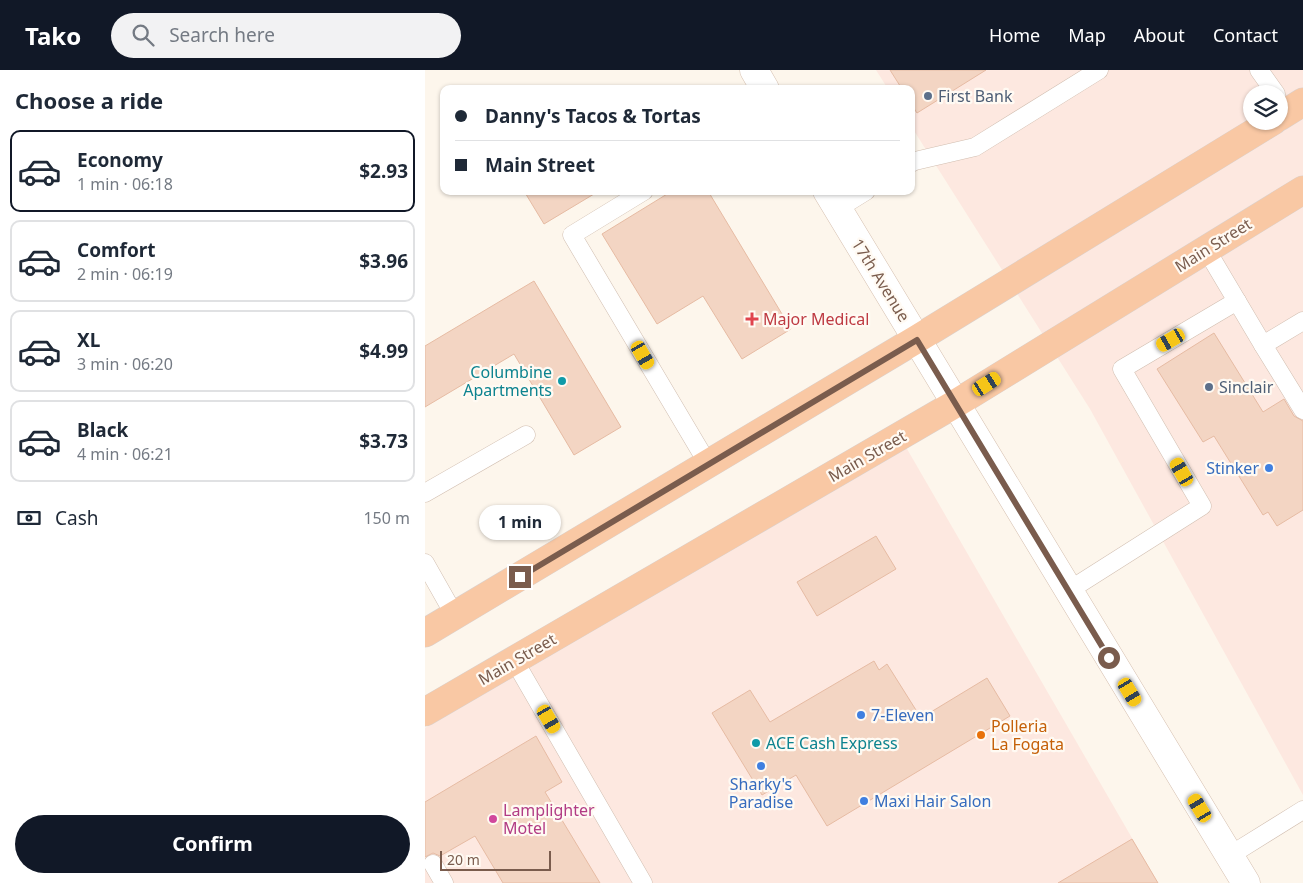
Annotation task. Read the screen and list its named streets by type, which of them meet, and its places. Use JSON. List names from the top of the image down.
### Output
{
  "streets": {
    "highway": ["Main Street"],
    "main road": ["17th Avenue"]
  },
  "crossings": [
    ["Main Street", "17th Avenue"]
  ],
  "places": {
    "other": [
      "First Bank",
      "Columbine Apartments",
      "Sinclair",
      "Stinker",
      "7-Eleven",
      "Polleria La Fogata",
      "ACE Cash Express",
      "Sharky's Paradise",
      "Maxi Hair Salon",
      "Lamplighter Motel"
    ],
    "health": ["Major Medical"]
  },
  "scale_bar": "20 m",
  "page": {
    "header": "Tako",
    "search": "Search here",
    "nav": [
      "Home",
      "Map",
      "About",
      "Contact"
    ],
    "heading": "Choose a ride",
    "banner": ["Danny's Tacos & Tortas", "Main Street"],
    "list": [
      {
        "name": "Economy",
        "note": "1 min · 06:18",
        "value": "$2.93"
      },
      {
        "name": "Comfort",
        "note": "2 min · 06:19",
        "value": "$3.96"
      },
      {
        "name": "XL",
        "note": "3 min · 06:20",
        "value": "$4.99"
      },
      {
        "name": "Black",
        "note": "4 min · 06:21",
        "value": "$3.73"
      }
    ],
    "pay": ["Cash", "150 m"],
    "bubble": "1 min",
    "buttons": "Confirm",
    "scale": "20 m"
  }
}
